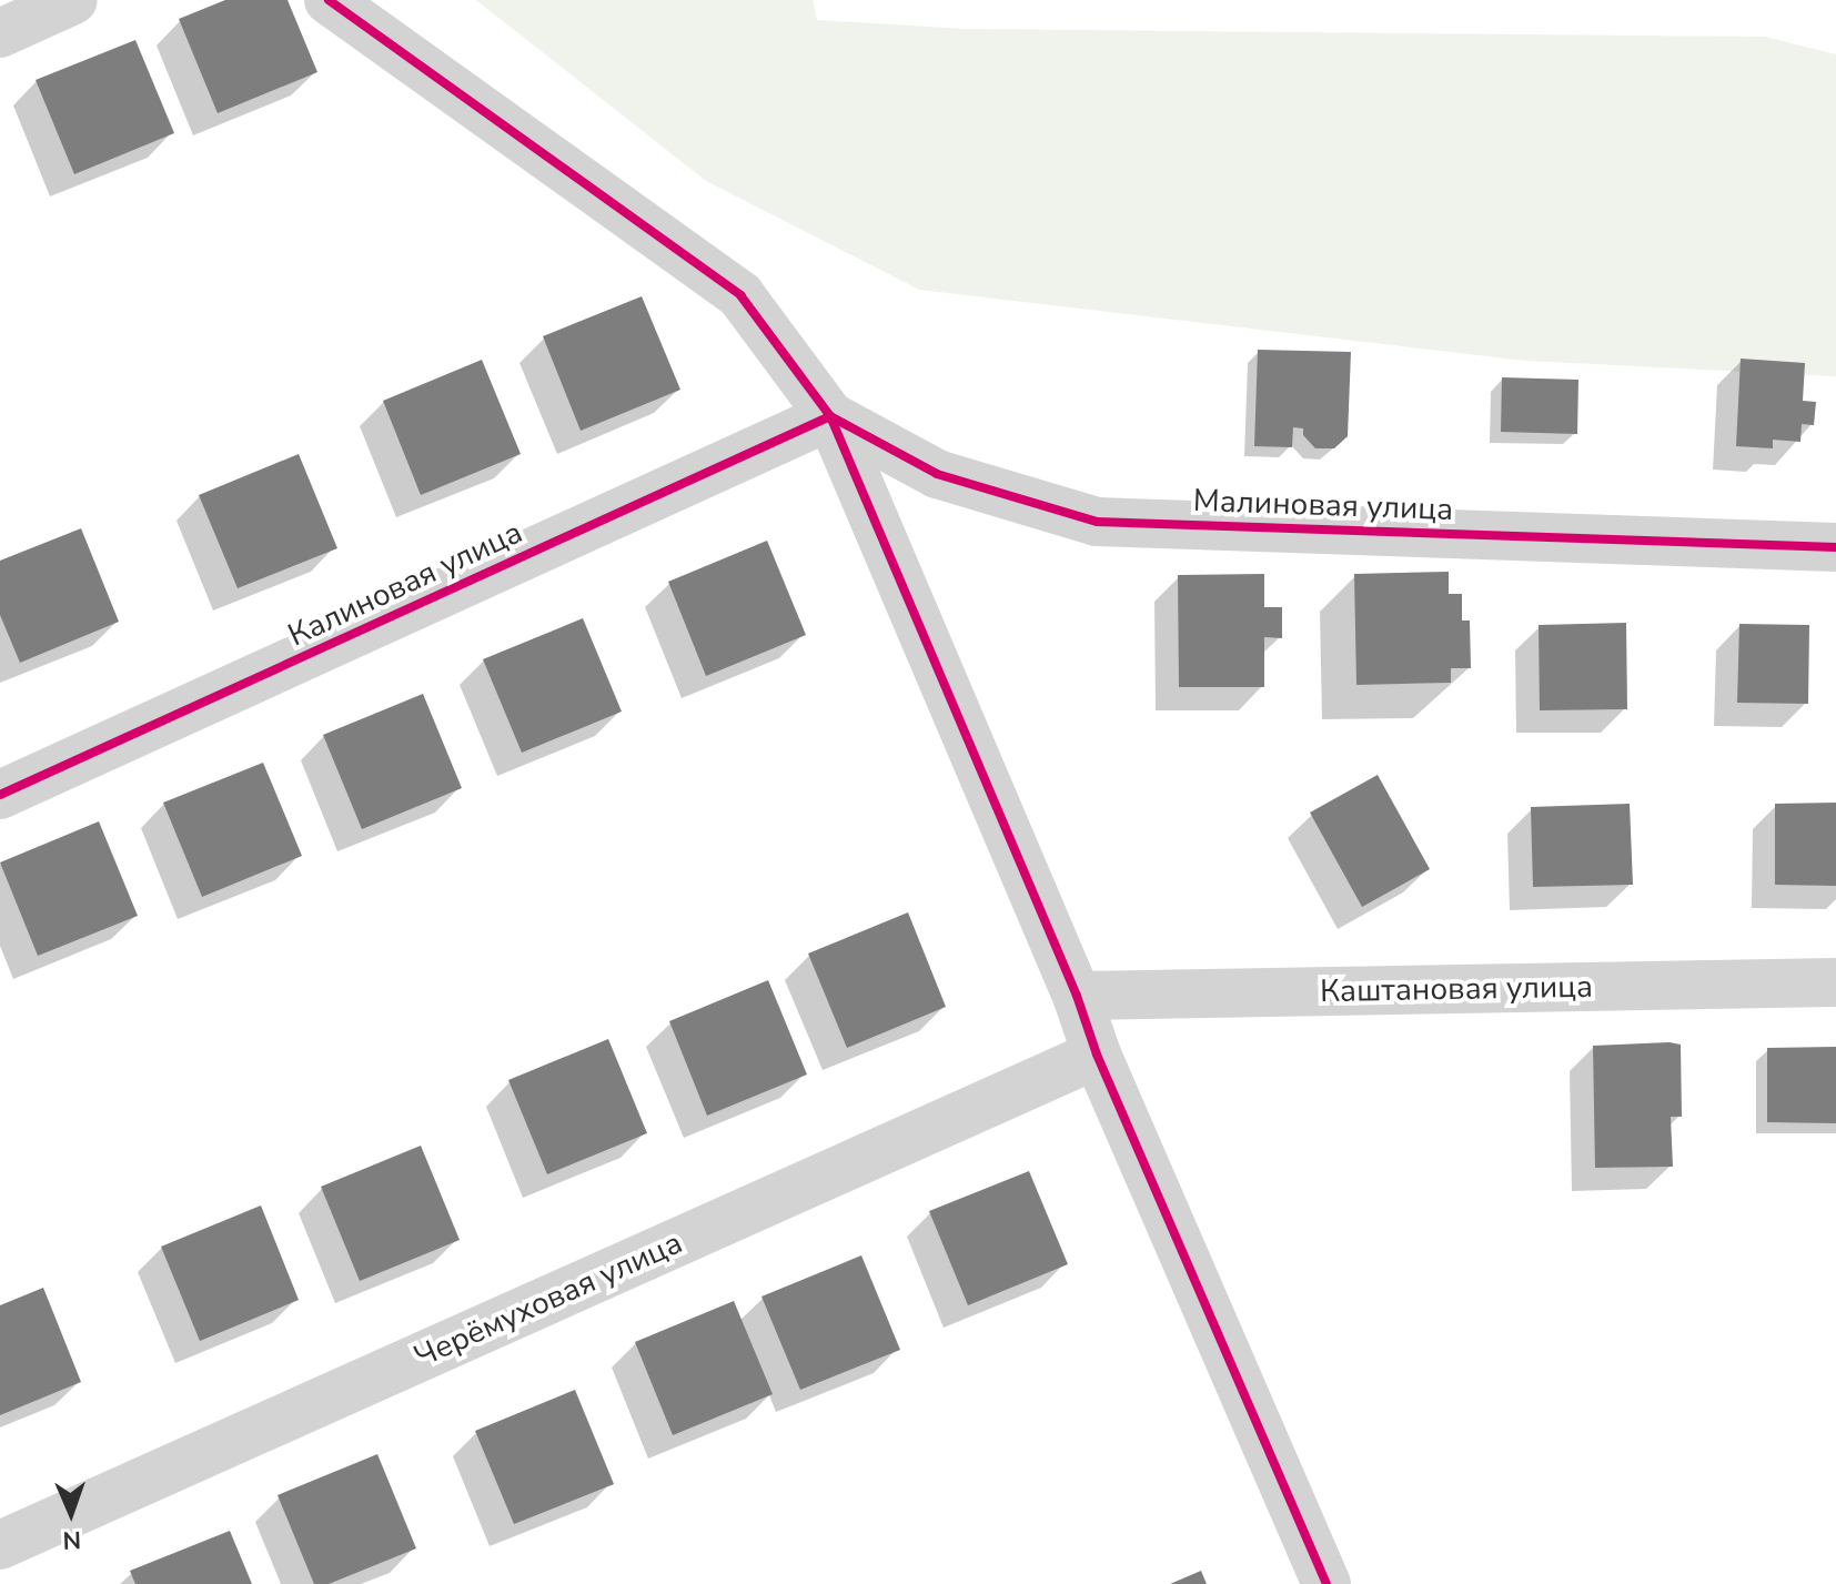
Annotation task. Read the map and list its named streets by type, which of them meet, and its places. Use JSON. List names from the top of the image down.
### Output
{
  "streets": {
    "street": [
      "Малиновая улица",
      "Калиновая улица",
      "Каштановая улица",
      "Черёмуховая улица"
    ]
  },
  "crossings": [
    ["Малиновая улица", "Калиновая улица"]
  ],
  "north": "bottom"
}
